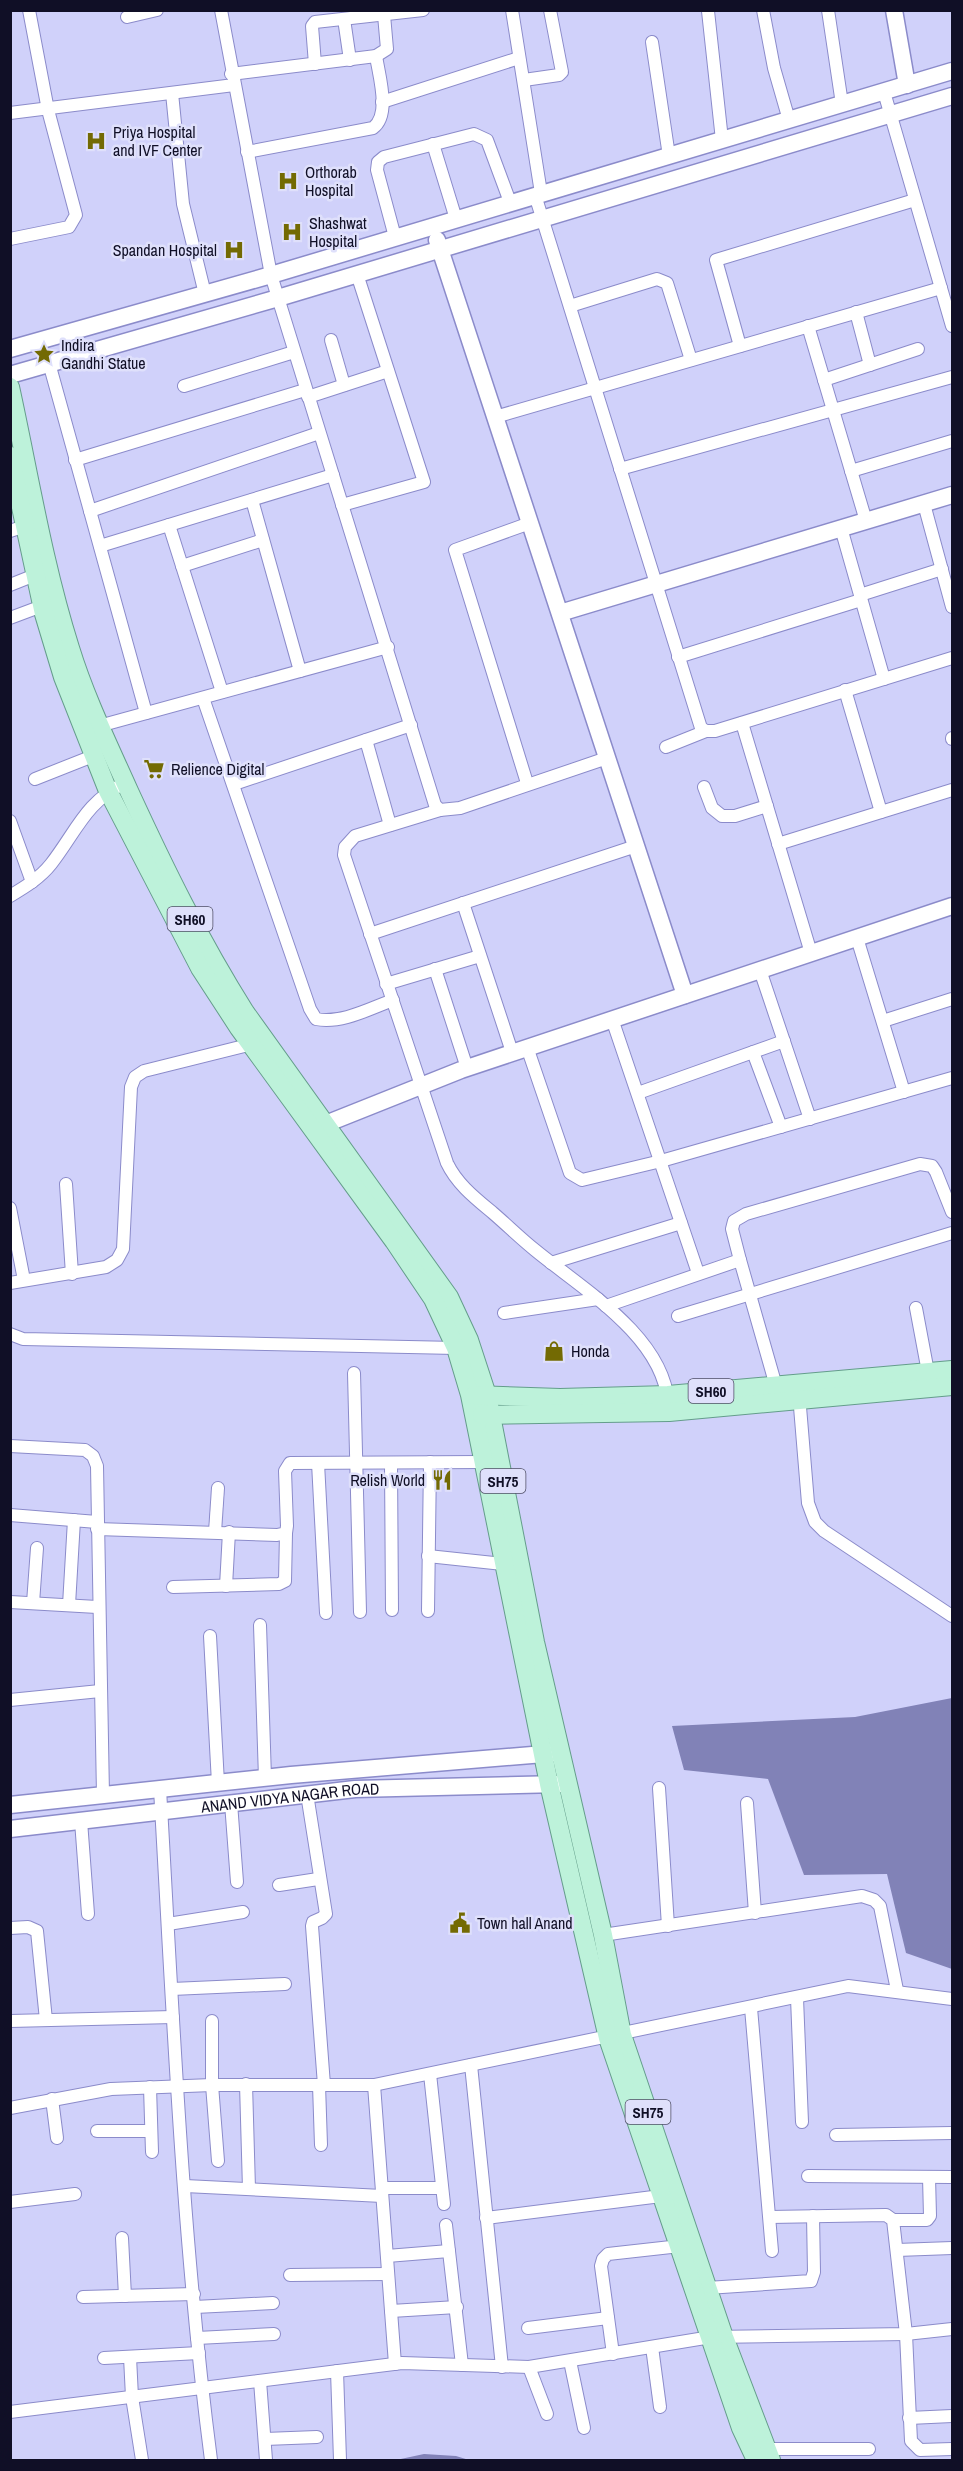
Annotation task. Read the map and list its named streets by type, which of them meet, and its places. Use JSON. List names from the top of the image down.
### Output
{
  "streets": {
    "main road": ["SH60", "SH75"],
    "street": ["ANAND VIDYA NAGAR ROAD"]
  },
  "crossings": [
    ["SH60", "SH75"],
    ["SH75", "ANAND VIDYA NAGAR ROAD"]
  ],
  "places": {
    "hospital": [
      "Priya Hospital and IVF Center",
      "Orthorab Hospital",
      "Shashwat Hospital",
      "Spandan Hospital"
    ],
    "place": ["Indira Gandhi Statue"],
    "supermarket": ["Relience Digital"],
    "shop": ["Honda"],
    "restaurant": ["Relish World"],
    "public building": ["Town hall Anand"]
  }
}
